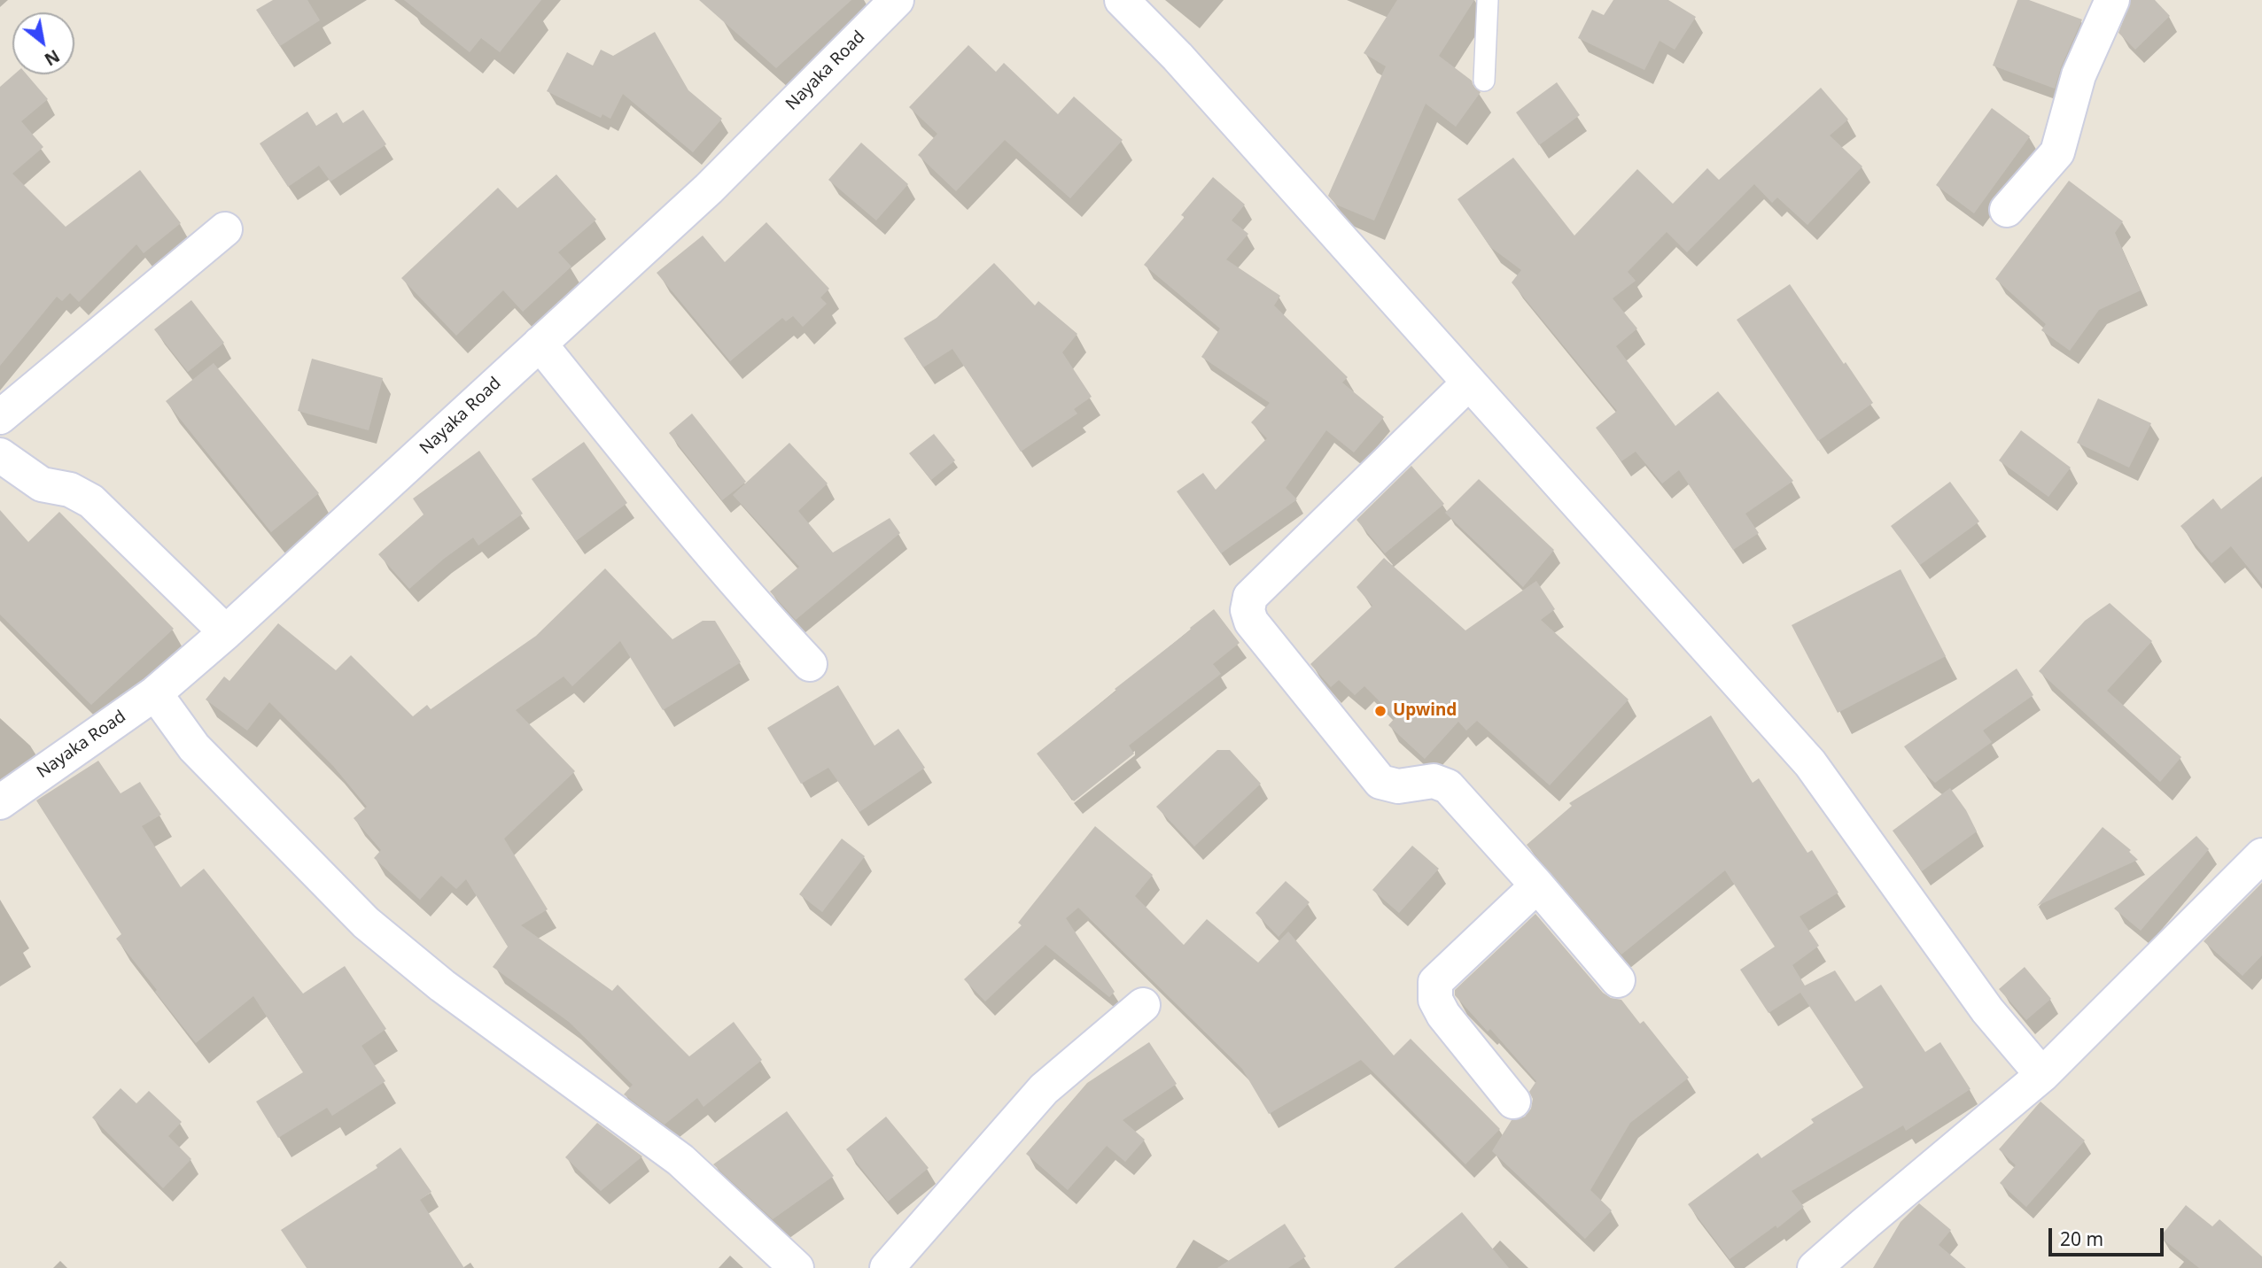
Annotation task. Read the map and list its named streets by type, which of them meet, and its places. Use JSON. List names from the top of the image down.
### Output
{
  "streets": {
    "street": ["Nayaka Road"]
  },
  "places": ["Upwind"],
  "scale_bar": "20 m",
  "north": "bottom right"
}
